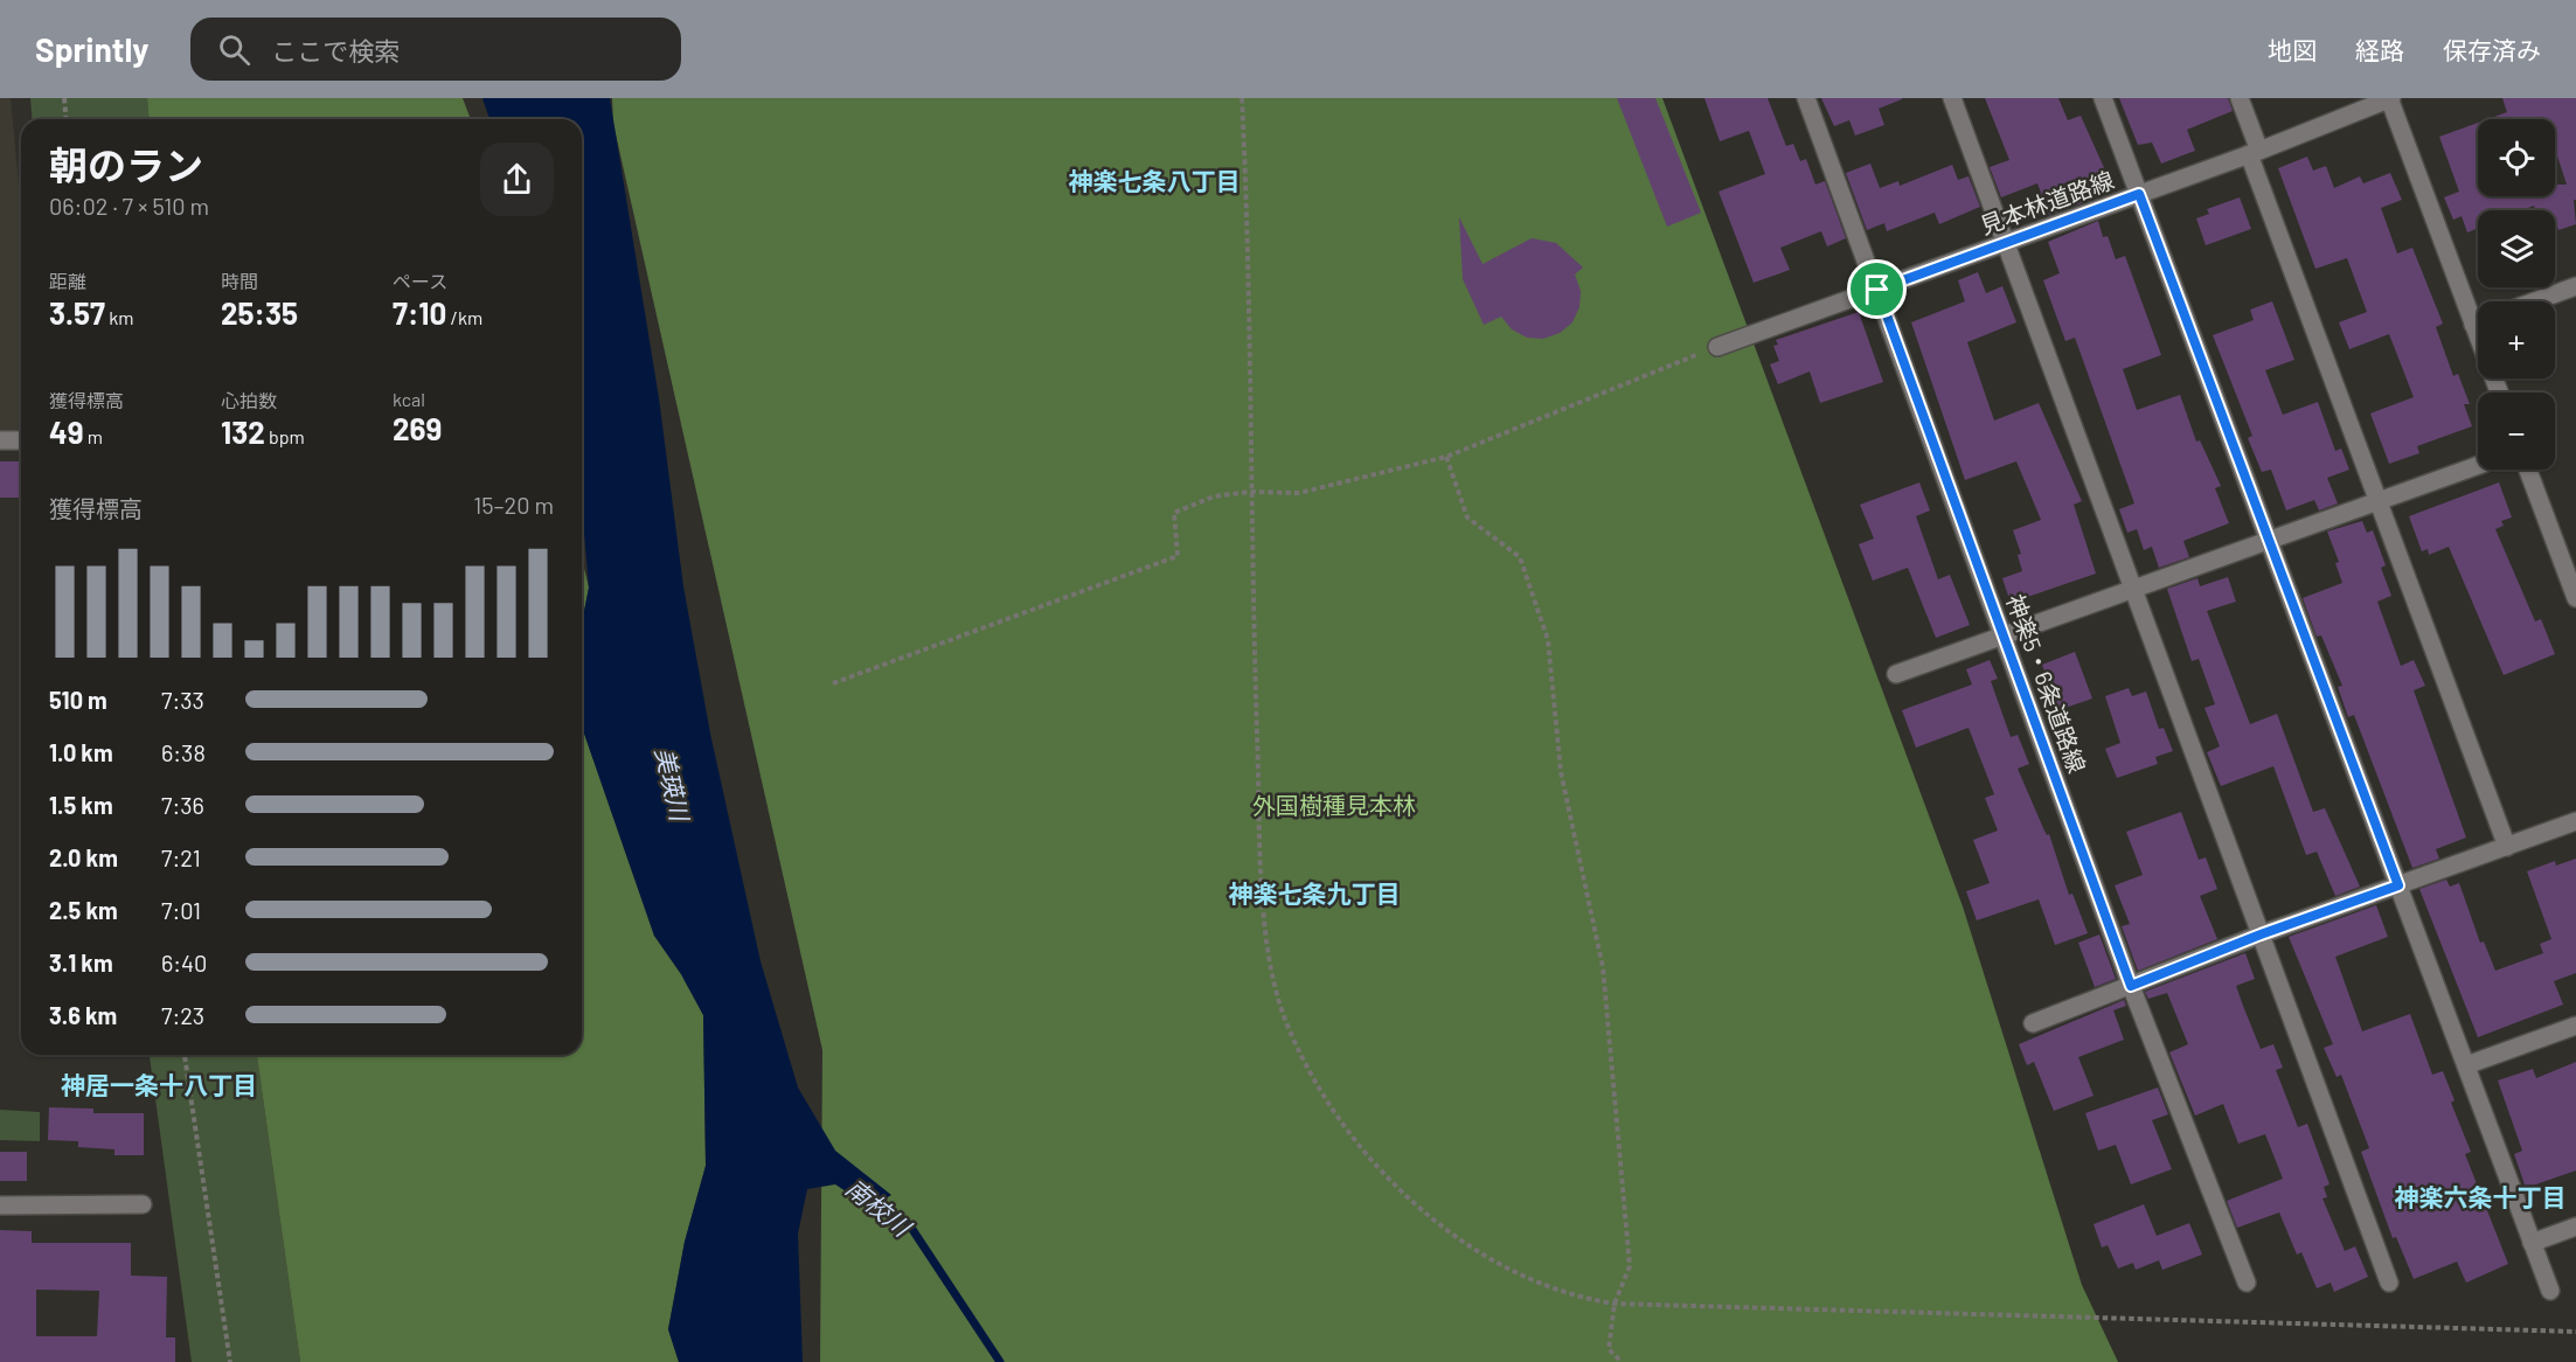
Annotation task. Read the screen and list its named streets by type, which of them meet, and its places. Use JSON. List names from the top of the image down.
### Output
{
  "streets": {
    "street": ["見本林道路線", "神楽5・6条道路線"]
  },
  "crossings": [
    ["見本林道路線", "神楽5・6条道路線"]
  ],
  "districts": [
    "神楽七条八丁目",
    "神楽七条九丁目",
    "神居一条十八丁目",
    "神楽六条十丁目"
  ],
  "water": ["美瑛川", "南校川"],
  "parks": ["外国樹種見本林"],
  "page": {
    "header": "Sprintly",
    "search": "ここで検索",
    "nav": ["地図", "経路", "保存済み"],
    "map_buttons": ["+", "−"],
    "heading": ["朝のラン", "06:02 · 7 × 510 m"],
    "stats": [
      ["距離", "3.57 km"],
      ["時間", "25:35"],
      ["ペース", "7:10 /km"],
      ["獲得標高", "49 m"],
      ["心拍数", "132 bpm"],
      ["kcal", "269"]
    ],
    "chart": ["獲得標高", "15–20 m"],
    "list": [
      {
        "name": "510 m",
        "note": "7:33"
      },
      {
        "name": "1.0 km",
        "note": "6:38"
      },
      {
        "name": "1.5 km",
        "note": "7:36"
      },
      {
        "name": "2.0 km",
        "note": "7:21"
      },
      {
        "name": "2.5 km",
        "note": "7:01"
      },
      {
        "name": "3.1 km",
        "note": "6:40"
      },
      {
        "name": "3.6 km",
        "note": "7:23"
      }
    ]
  }
}
